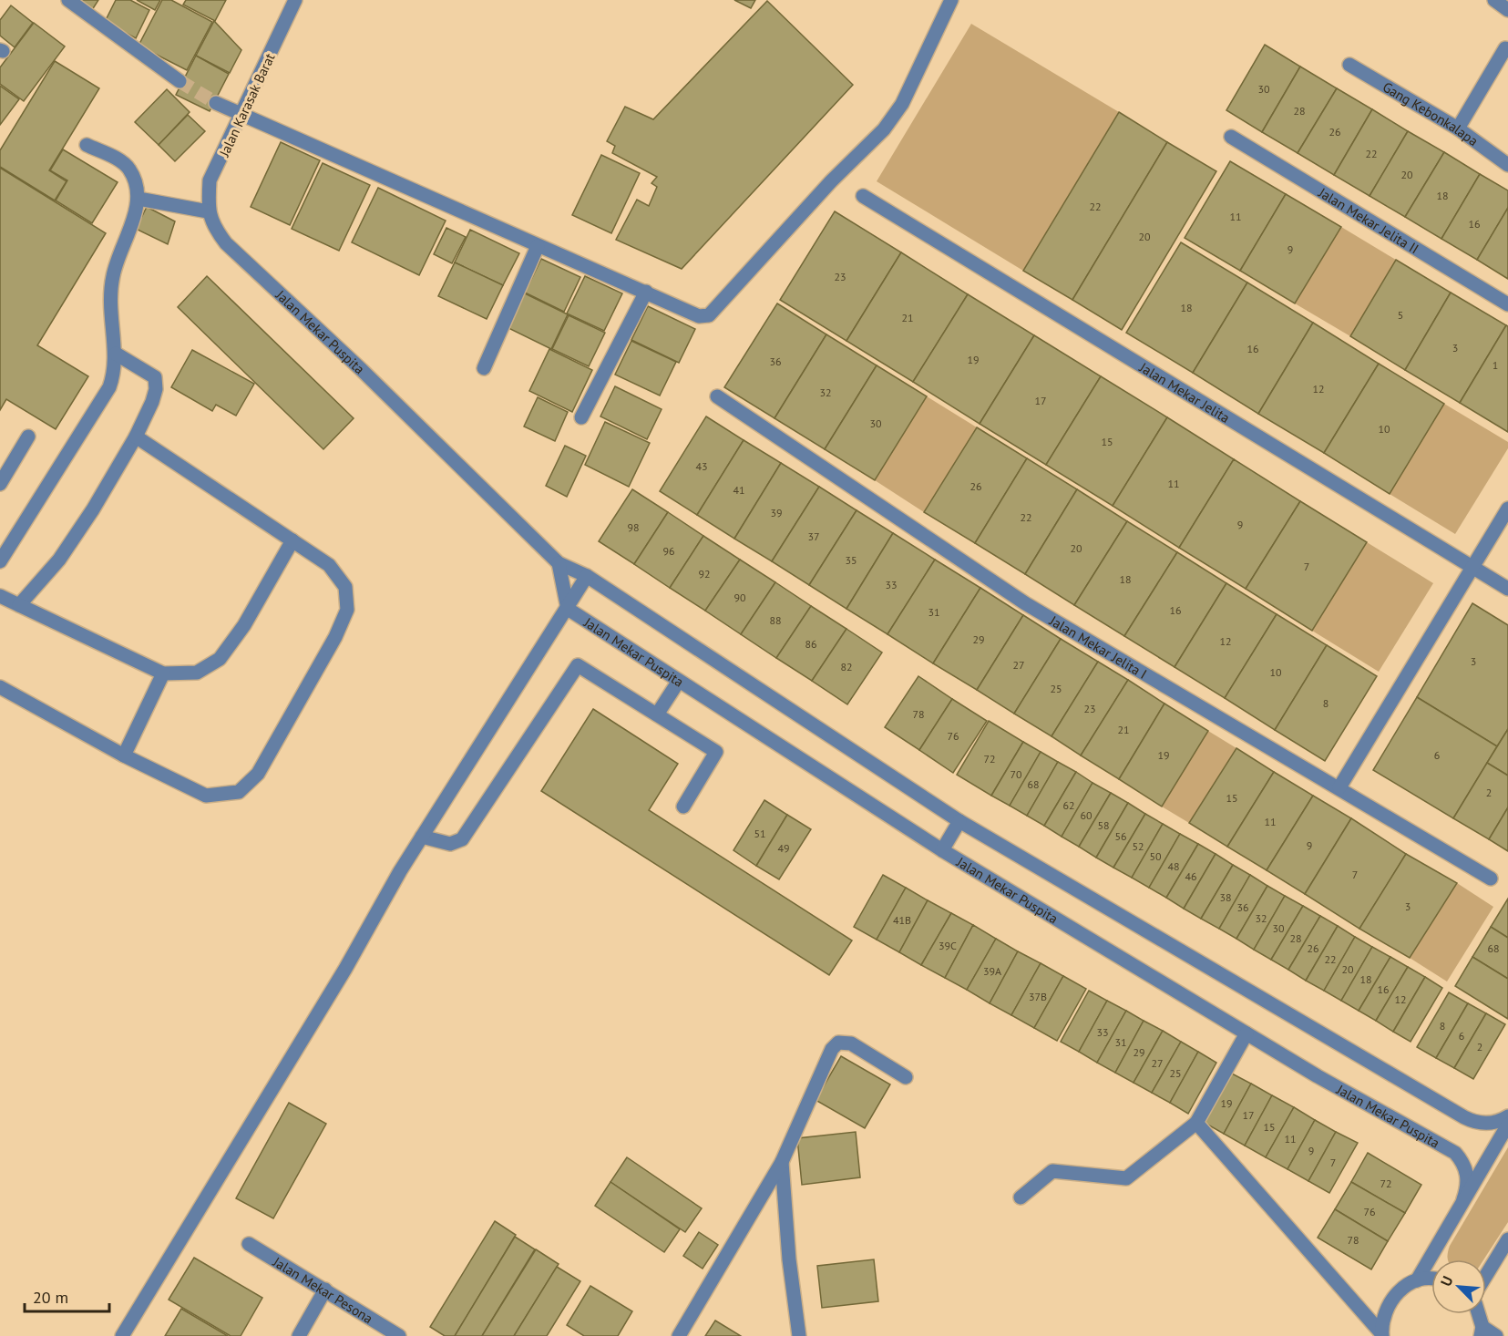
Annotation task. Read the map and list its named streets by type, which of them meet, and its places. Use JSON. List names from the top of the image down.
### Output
{
  "streets": {
    "street": [
      "Jalan Karasak Barat",
      "Gang Kebonkalapa",
      "Jalan Mekar Jelita II",
      "Jalan Mekar Puspita",
      "Jalan Mekar Jelita",
      "Jalan Mekar Jelita I",
      "Jalan Mekar Pesona"
    ]
  },
  "crossings": [
    ["Jalan Karasak Barat", "Jalan Mekar Puspita"]
  ],
  "house_numbers": [
    "30",
    "28",
    "26",
    "22",
    "20",
    "18",
    "22",
    "11",
    "16",
    "20",
    "9",
    "23",
    "18",
    "5",
    "21",
    "3",
    "16",
    "19",
    "36",
    "1",
    "12",
    "32",
    "17",
    "30",
    "10",
    "15",
    "43",
    "11",
    "26",
    "41",
    "39",
    "22",
    "9",
    "98",
    "37",
    "20",
    "96",
    "35",
    "7",
    "92",
    "18",
    "33",
    "90",
    "16",
    "31",
    "88",
    "29",
    "12",
    "86",
    "3",
    "27",
    "82",
    "10",
    "25",
    "8",
    "23",
    "78",
    "21",
    "76",
    "19",
    "6",
    "72",
    "70",
    "68",
    "2",
    "15",
    "62",
    "60",
    "11",
    "58",
    "51",
    "56",
    "9",
    "52",
    "49",
    "50",
    "48",
    "7",
    "46",
    "38",
    "3",
    "36",
    "32",
    "41B",
    "30",
    "28",
    "39C",
    "26",
    "68",
    "22",
    "20",
    "39A",
    "18",
    "16",
    "37B",
    "12",
    "8",
    "33",
    "6",
    "31",
    "2",
    "29",
    "27",
    "25",
    "19",
    "17",
    "15",
    "11",
    "9",
    "7",
    "72",
    "76",
    "78"
  ],
  "scale_bar": "20 m",
  "north": "top left"
}
